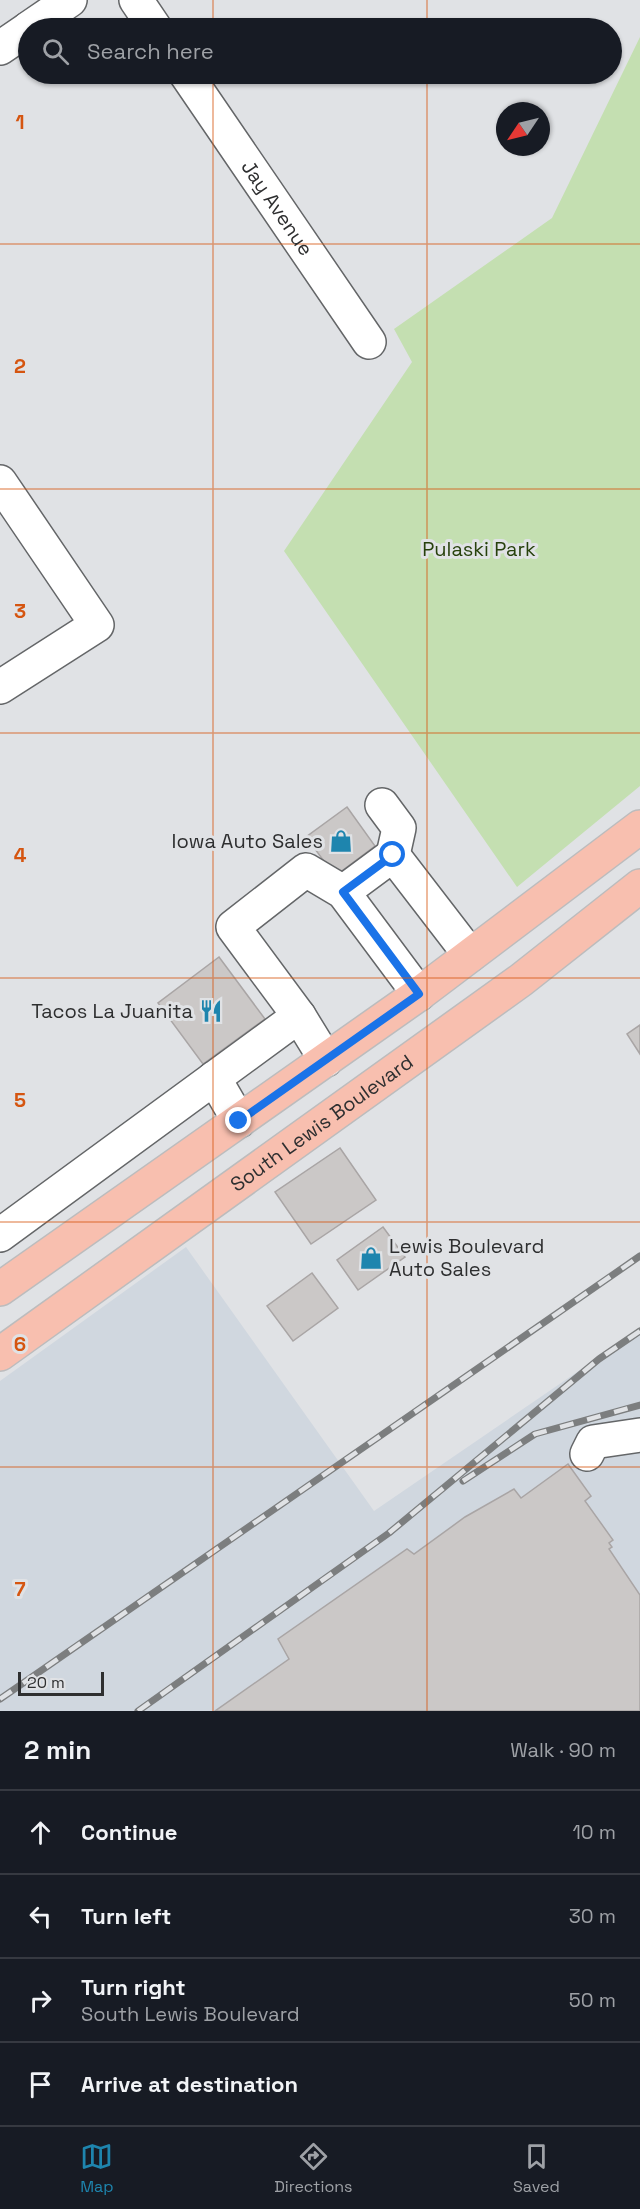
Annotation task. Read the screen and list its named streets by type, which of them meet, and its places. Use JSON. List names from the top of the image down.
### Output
{
  "streets": {
    "main road": ["South Lewis Boulevard"],
    "street": ["Jay Avenue"]
  },
  "parks": ["Pulaski Park"],
  "places": {
    "shop": ["Iowa Auto Sales", "Lewis Boulevard Auto Sales"],
    "restaurant": ["Tacos La Juanita"]
  },
  "scale_bar": "20 m",
  "north": "bottom left",
  "page": {
    "search": "Search here",
    "scale": "20 m",
    "heading": ["2 min", "Walk · 90 m"],
    "list": [
      ["Continue", "10 m"],
      ["Turn left", "30 m"],
      ["Turn right", "South Lewis Boulevard", "50 m"],
      "Arrive at destination"
    ],
    "nav": ["Map", "Directions", "Saved"]
  },
  "grid": {
    "rows": [
      "1",
      "2",
      "3",
      "4",
      "5",
      "6",
      "7"
    ]
  }
}
